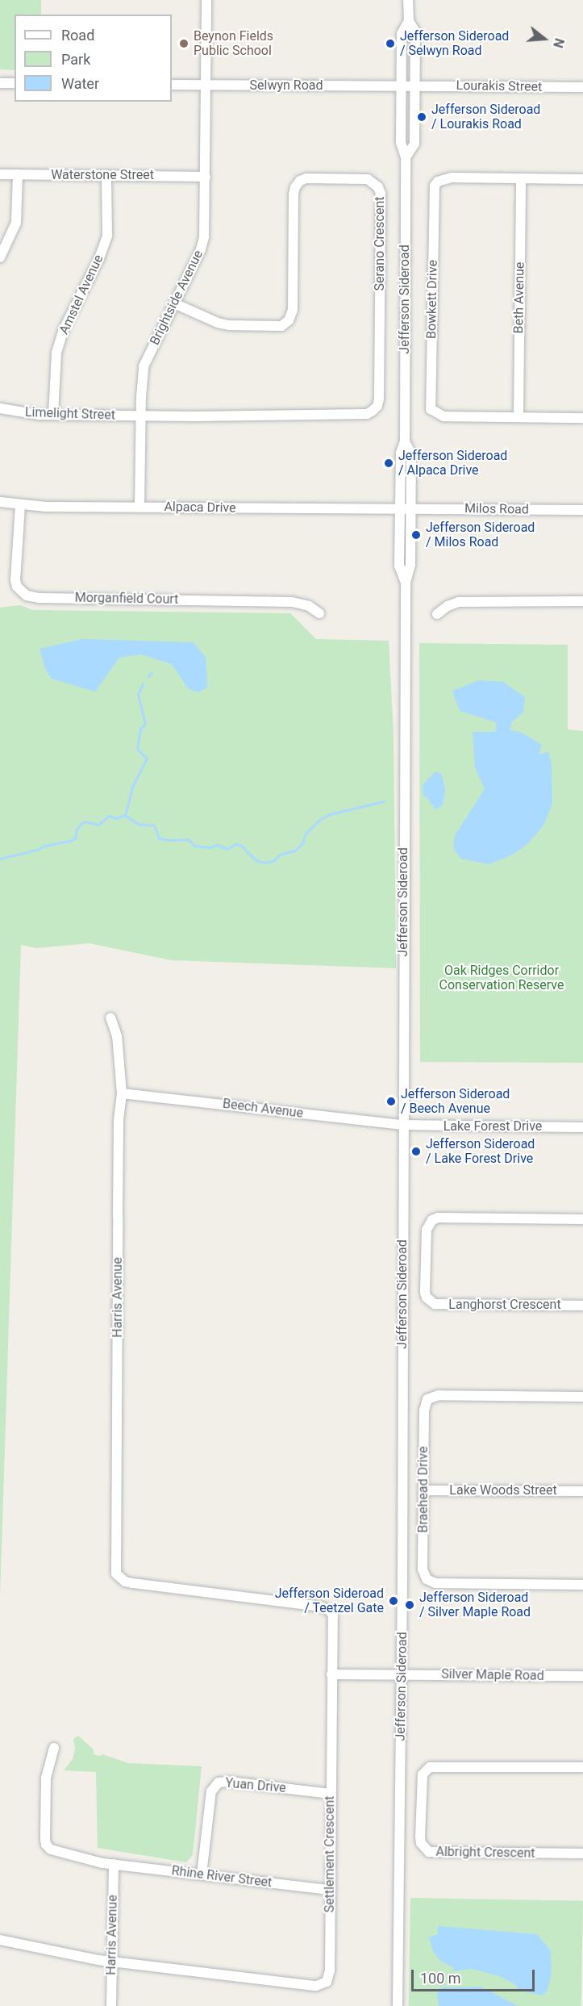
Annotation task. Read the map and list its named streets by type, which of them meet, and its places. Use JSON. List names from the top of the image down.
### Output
{
  "streets": {
    "street": [
      "Selwyn Road",
      "Lourakis Street",
      "Waterstone Street",
      "Serano Crescent",
      "Amstel Avenue",
      "Brightside Avenue",
      "Beth Avenue",
      "Jefferson Sideroad",
      "Bowkett Drive",
      "Limelight Street",
      "Alpaca Drive",
      "Milos Road",
      "Morganfield Court",
      "Beech Avenue",
      "Lake Forest Drive",
      "Harris Avenue",
      "Langhorst Crescent",
      "Braehead Drive",
      "Lake Woods Street",
      "Silver Maple Road",
      "Yuan Drive",
      "Albright Crescent",
      "Settlement Crescent",
      "Rhine River Street"
    ]
  },
  "crossings": [
    ["Selwyn Road", "Lourakis Street"],
    ["Selwyn Road", "Brightside Avenue"],
    ["Selwyn Road", "Jefferson Sideroad"],
    ["Lourakis Street", "Jefferson Sideroad"],
    ["Waterstone Street", "Amstel Avenue"],
    ["Waterstone Street", "Brightside Avenue"],
    ["Serano Crescent", "Brightside Avenue"],
    ["Serano Crescent", "Limelight Street"],
    ["Amstel Avenue", "Limelight Street"],
    ["Brightside Avenue", "Limelight Street"],
    ["Brightside Avenue", "Alpaca Drive"],
    ["Beth Avenue", "Bowkett Drive"],
    ["Jefferson Sideroad", "Alpaca Drive"],
    ["Jefferson Sideroad", "Milos Road"],
    ["Jefferson Sideroad", "Beech Avenue"],
    ["Jefferson Sideroad", "Lake Forest Drive"],
    ["Jefferson Sideroad", "Silver Maple Road"],
    ["Alpaca Drive", "Milos Road"],
    ["Alpaca Drive", "Morganfield Court"],
    ["Beech Avenue", "Lake Forest Drive"],
    ["Beech Avenue", "Harris Avenue"],
    ["Harris Avenue", "Settlement Crescent"],
    ["Harris Avenue", "Rhine River Street"],
    ["Braehead Drive", "Lake Woods Street"],
    ["Silver Maple Road", "Settlement Crescent"],
    ["Yuan Drive", "Settlement Crescent"],
    ["Yuan Drive", "Rhine River Street"],
    ["Settlement Crescent", "Rhine River Street"]
  ],
  "parks": ["Oak Ridges Corridor Conservation Reserve"],
  "places": [
    "Beynon Fields Public School",
    "Jefferson Sideroad / Selwyn Road",
    "Jefferson Sideroad / Lourakis Road",
    "Jefferson Sideroad / Alpaca Drive",
    "Jefferson Sideroad / Milos Road",
    "Jefferson Sideroad / Beech Avenue",
    "Jefferson Sideroad / Lake Forest Drive",
    "Jefferson Sideroad / Teetzel Gate",
    "Jefferson Sideroad / Silver Maple Road"
  ],
  "legend": ["Road", "Park", "Water"],
  "scale_bar": "100 m",
  "north": "right"
}
